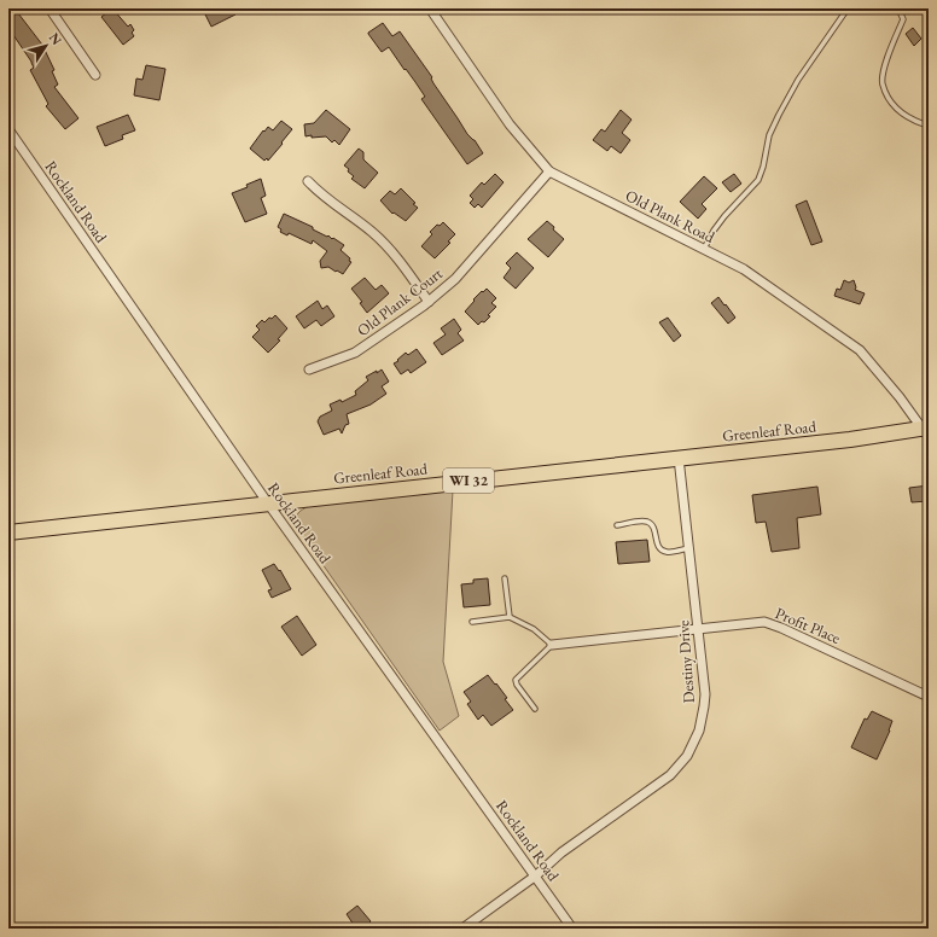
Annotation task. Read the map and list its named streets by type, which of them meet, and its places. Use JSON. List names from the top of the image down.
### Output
{
  "streets": {
    "main road": ["Greenleaf Road", "WI 32"],
    "street": [
      "Rockland Road",
      "Old Plank Road",
      "Old Plank Court",
      "Profit Place",
      "Destiny Drive"
    ]
  },
  "crossings": [
    ["Rockland Road", "Greenleaf Road"],
    ["Rockland Road", "Destiny Drive"],
    ["Old Plank Road", "Old Plank Court"],
    ["Old Plank Road", "Greenleaf Road"],
    ["Greenleaf Road", "Destiny Drive"],
    ["Profit Place", "Destiny Drive"]
  ],
  "north": "top right"
}
